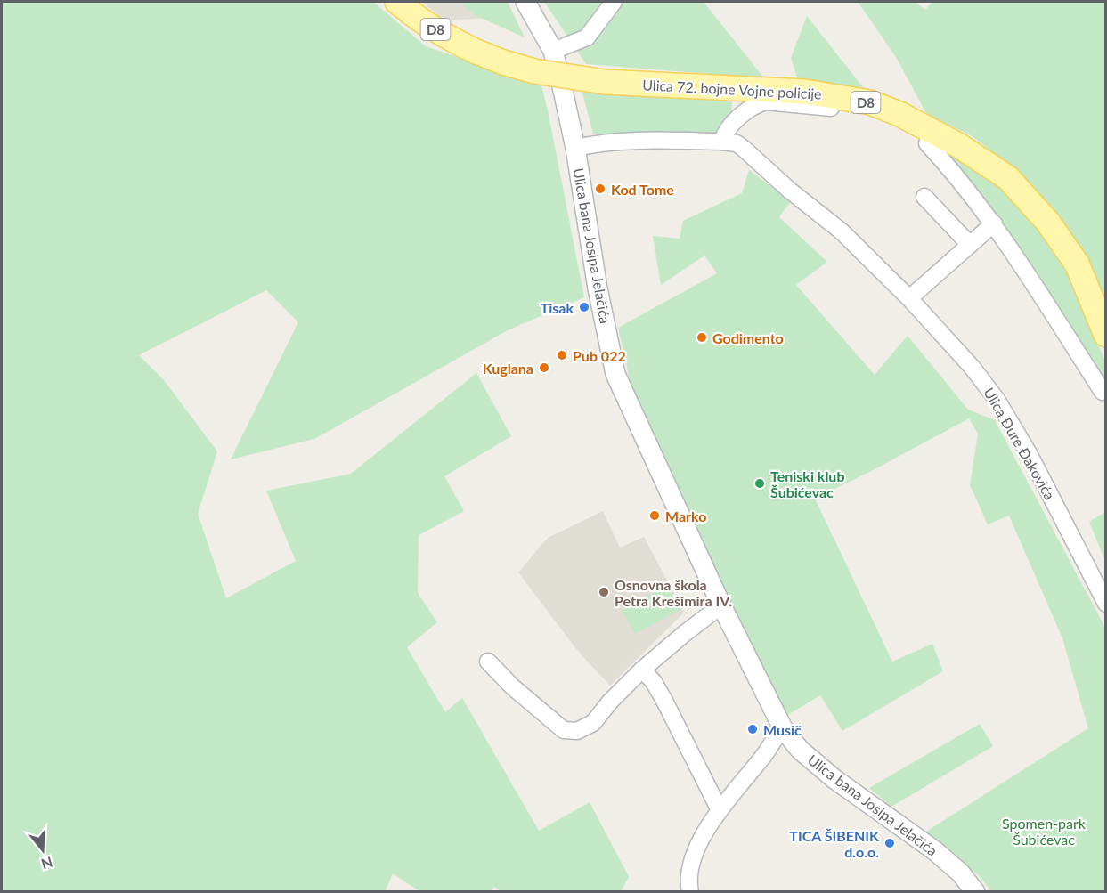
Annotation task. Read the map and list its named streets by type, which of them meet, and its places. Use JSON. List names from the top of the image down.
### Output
{
  "streets": {
    "main road": ["D8", "Ulica 72. bojne Vojne policije"],
    "street": ["Ulica bana Josipa Jelačića", "Ulica Đure Đakovića"]
  },
  "crossings": [
    ["Ulica bana Josipa Jelačića", "Ulica Đure Đakovića"]
  ],
  "parks": ["Spomen-park Šubićevac"],
  "places": [
    "Kod Tome",
    "Tisak",
    "Godimento",
    "Pub 022",
    "Kuglana",
    "Teniski klub Šubićevac",
    "Marko",
    "Osnovna škola Petra Krešimira IV.",
    "Musič",
    "TICA ŠIBENIK d.o.o."
  ],
  "north": "bottom"
}
